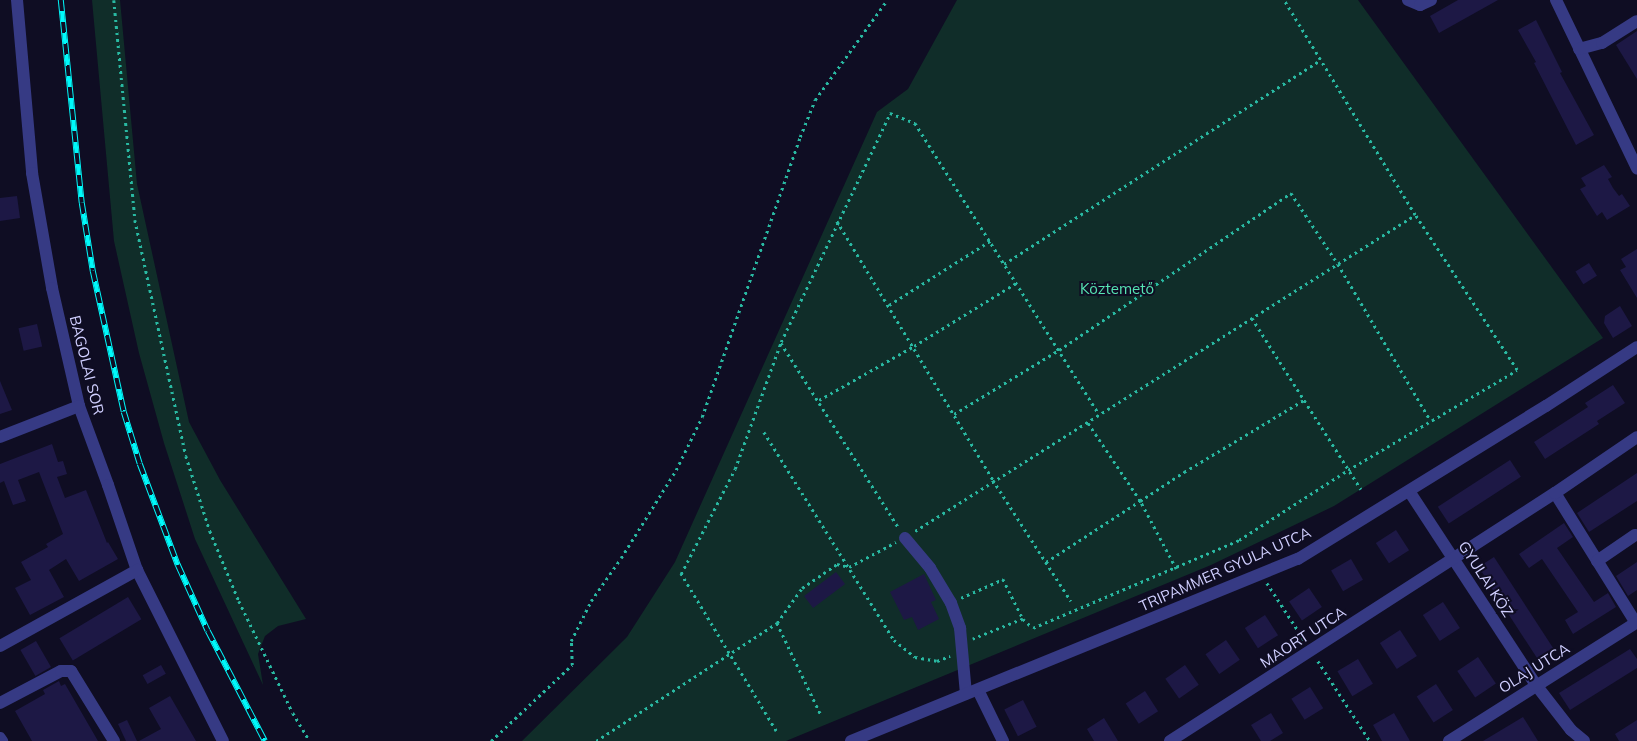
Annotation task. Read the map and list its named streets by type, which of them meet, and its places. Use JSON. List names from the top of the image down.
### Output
{
  "streets": {
    "street": [
      "BAGOLAI SOR",
      "TRIPAMMER GYULA UTCA",
      "GYULAI KÖZ",
      "MAORT UTCA",
      "OLAJ UTCA"
    ]
  },
  "crossings": [
    ["TRIPAMMER GYULA UTCA", "GYULAI KÖZ"],
    ["GYULAI KÖZ", "MAORT UTCA"],
    ["GYULAI KÖZ", "OLAJ UTCA"]
  ],
  "parks": ["Köztemető"]
}
